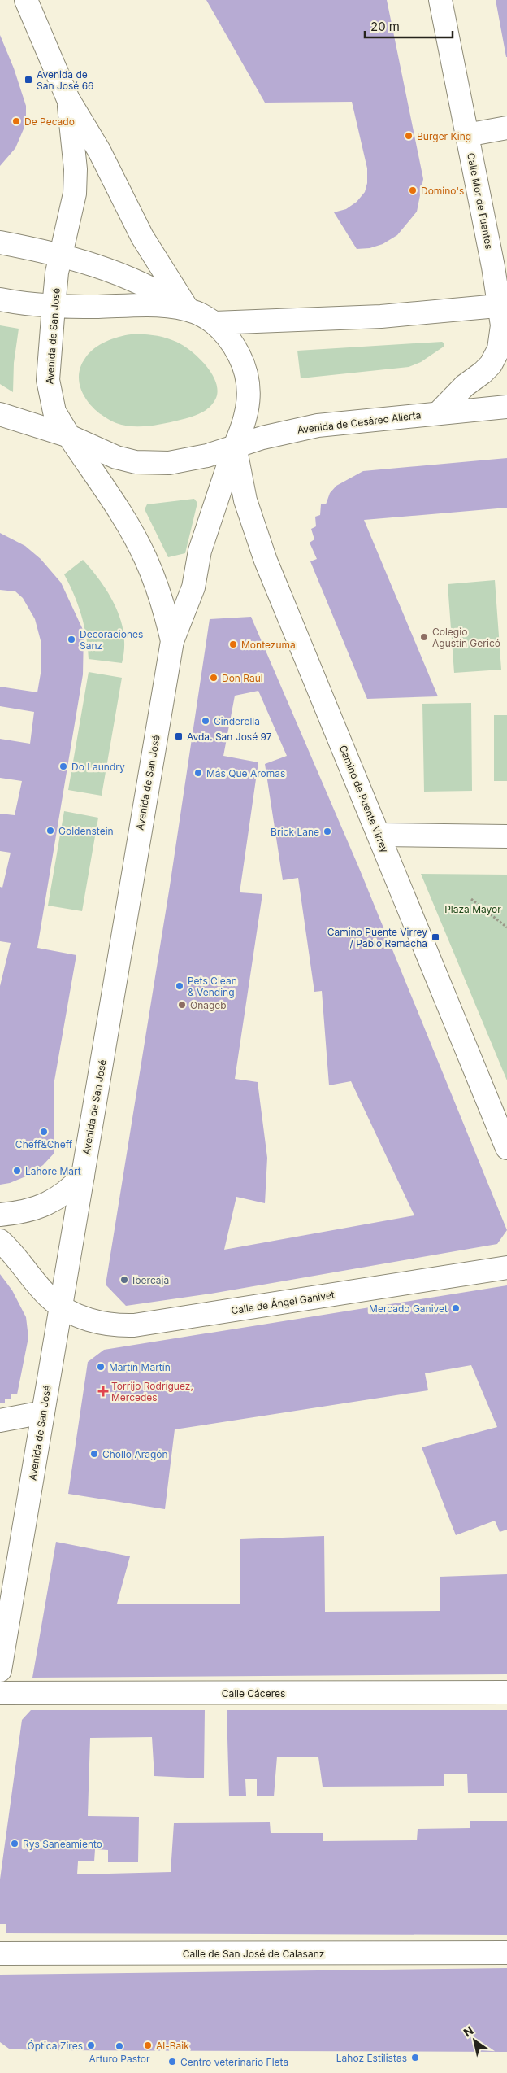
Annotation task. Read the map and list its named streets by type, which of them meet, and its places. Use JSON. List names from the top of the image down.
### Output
{
  "streets": {
    "main road": [
      "Calle Mor de Fuentes",
      "Avenida de San José",
      "Avenida de Cesáreo Alierta",
      "Camino de Puente Virrey",
      "Calle de Ángel Ganivet",
      "Calle Cáceres",
      "Calle de San José de Calasanz"
    ]
  },
  "crossings": [
    ["Avenida de San José", "Avenida de Cesáreo Alierta"],
    ["Avenida de San José", "Camino de Puente Virrey"],
    ["Avenida de San José", "Calle de Ángel Ganivet"],
    ["Avenida de Cesáreo Alierta", "Camino de Puente Virrey"]
  ],
  "parks": ["Plaza Mayor"],
  "places": {
    "transit": ["Avenida de San José 66", "Avda. San José 97", "Camino Puente Virrey / Pablo Remacha"],
    "other": [
      "De Pecado",
      "Burger King",
      "Domino's",
      "Colegio Agustín Gericó",
      "Decoraciones Sanz",
      "Montezuma",
      "Don Raúl",
      "Cinderella",
      "Do Laundry",
      "Más Que Aromas",
      "Goldenstein",
      "Brick Lane",
      "Pets Clean & Vending",
      "Onageb",
      "Cheff&Cheff",
      "Lahore Mart",
      "Ibercaja",
      "Mercado Ganivet",
      "Martín Martín",
      "Chollo Aragón",
      "Rys Saneamiento",
      "Óptica Zires",
      "Al-Baik",
      "Arturo Pastor",
      "Lahoz Estilistas",
      "Centro veterinario Fleta"
    ],
    "health": ["Torrijo Rodríguez, Mercedes"]
  },
  "scale_bar": "20 m",
  "north": "top left"
}
